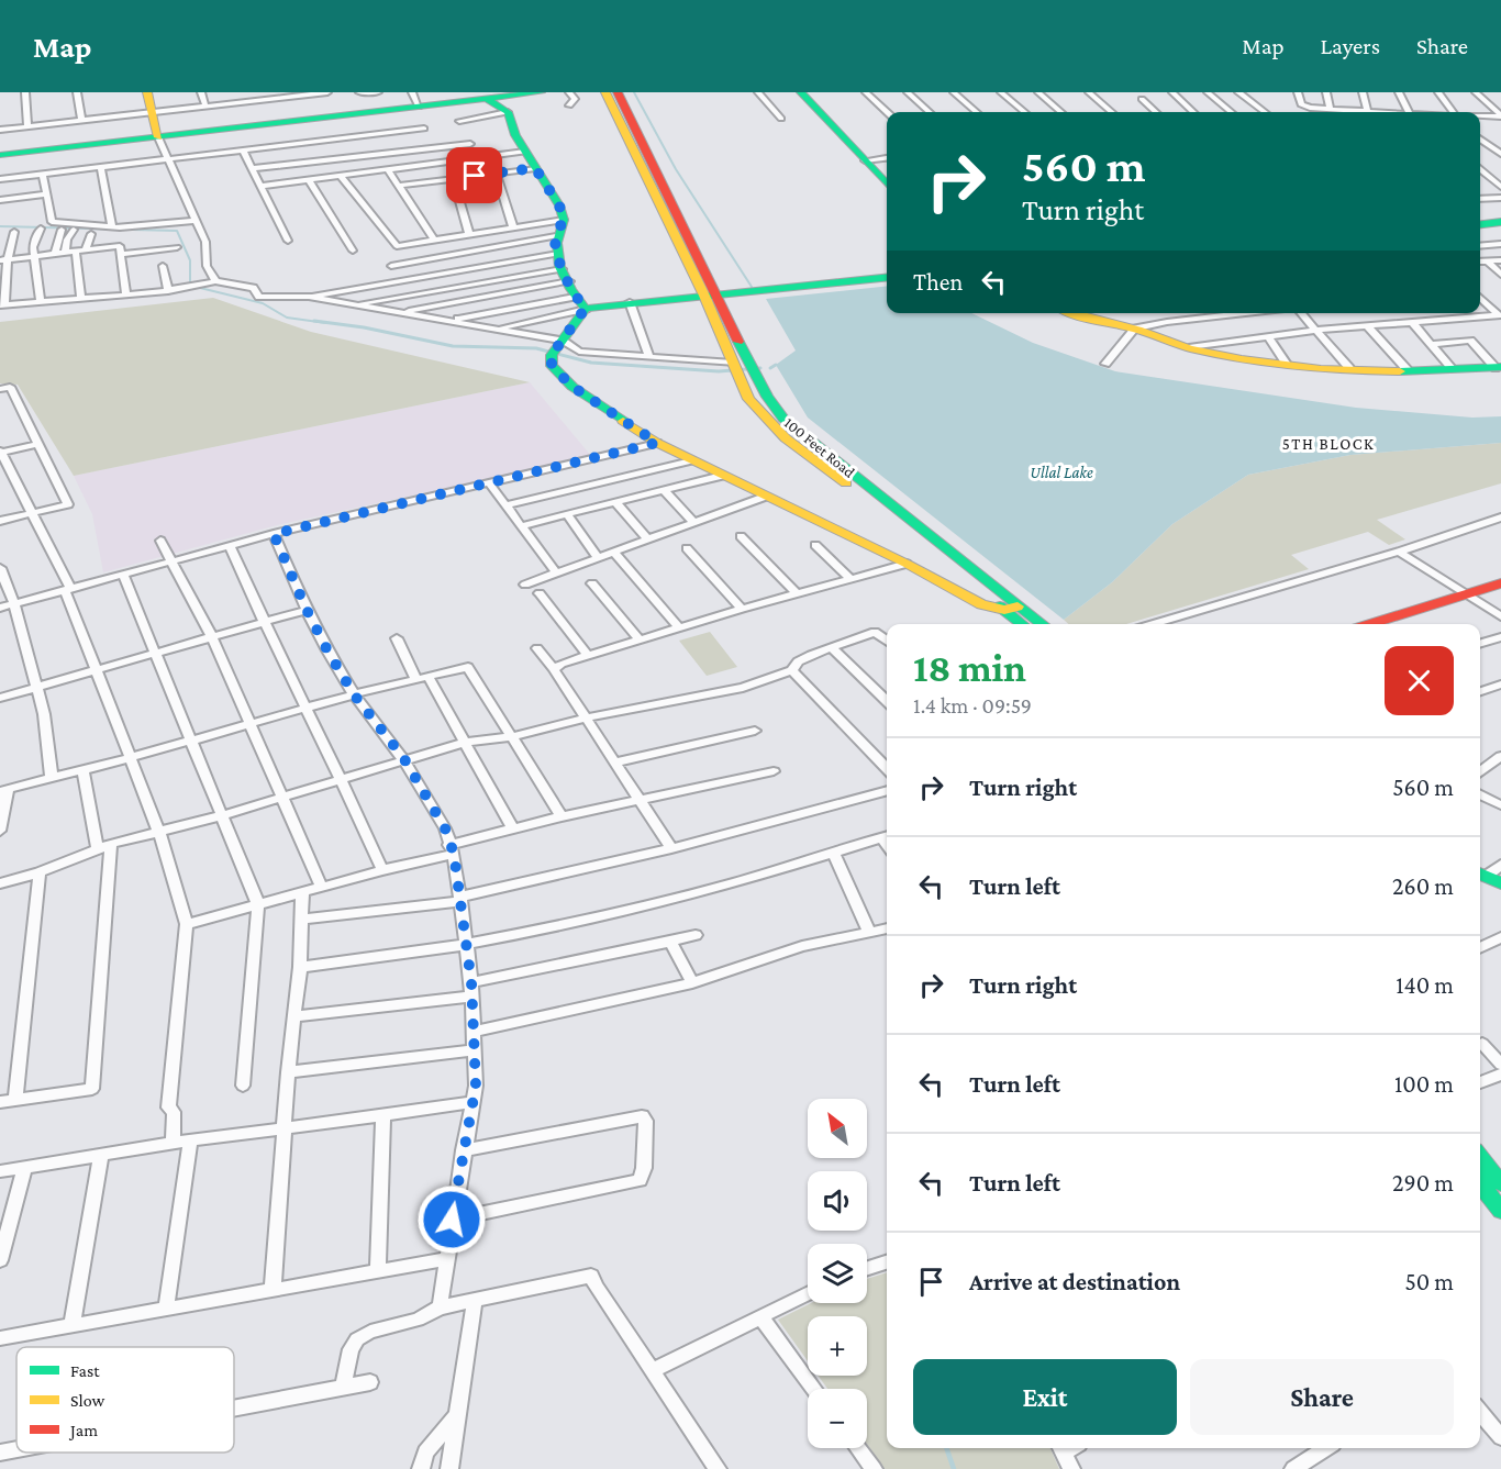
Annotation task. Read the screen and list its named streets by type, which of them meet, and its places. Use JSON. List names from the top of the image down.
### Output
{
  "streets": {
    "street": ["100 Feet Road"]
  },
  "districts": ["5TH BLOCK"],
  "water": ["Ullal Lake"],
  "legend": ["Fast", "Slow", "Jam"],
  "north": "top left",
  "page": {
    "header": "Map",
    "nav": ["Map", "Layers", "Share"],
    "turn": ["560 m", "Turn right"],
    "then": "Then",
    "heading": ["18 min", "1.4 km · 09:59"],
    "list": [
      {
        "name": "Turn right",
        "value": "560 m"
      },
      {
        "name": "Turn left",
        "value": "260 m"
      },
      {
        "name": "Turn right",
        "value": "140 m"
      },
      {
        "name": "Turn left",
        "value": "100 m"
      },
      {
        "name": "Turn left",
        "value": "290 m"
      },
      {
        "name": "Arrive at destination",
        "value": "50 m"
      }
    ],
    "map_buttons": ["+", "−"],
    "buttons": ["Exit", "Share"]
  }
}
